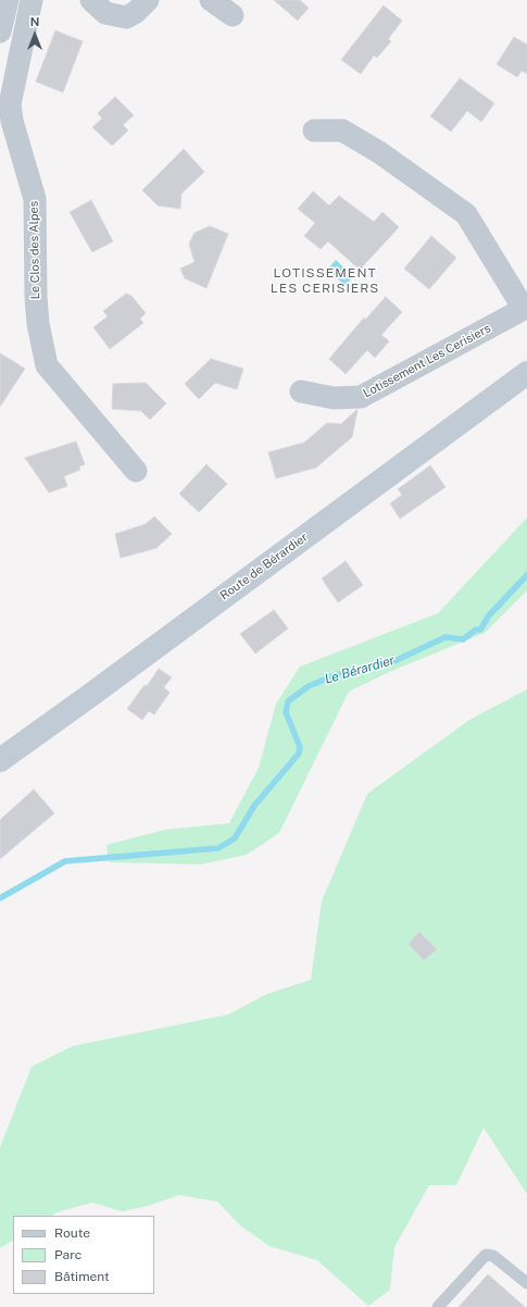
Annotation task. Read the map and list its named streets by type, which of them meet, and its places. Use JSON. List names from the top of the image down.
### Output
{
  "streets": {
    "main road": ["Route de Bérardier"],
    "street": ["Le Clos des Alpes", "Lotissement Les Cerisiers"]
  },
  "districts": ["LOTISSEMENT LES CERISIERS"],
  "water": ["Le Bérardier"],
  "legend": ["Route", "Parc", "Bâtiment"],
  "north": "top"
}
